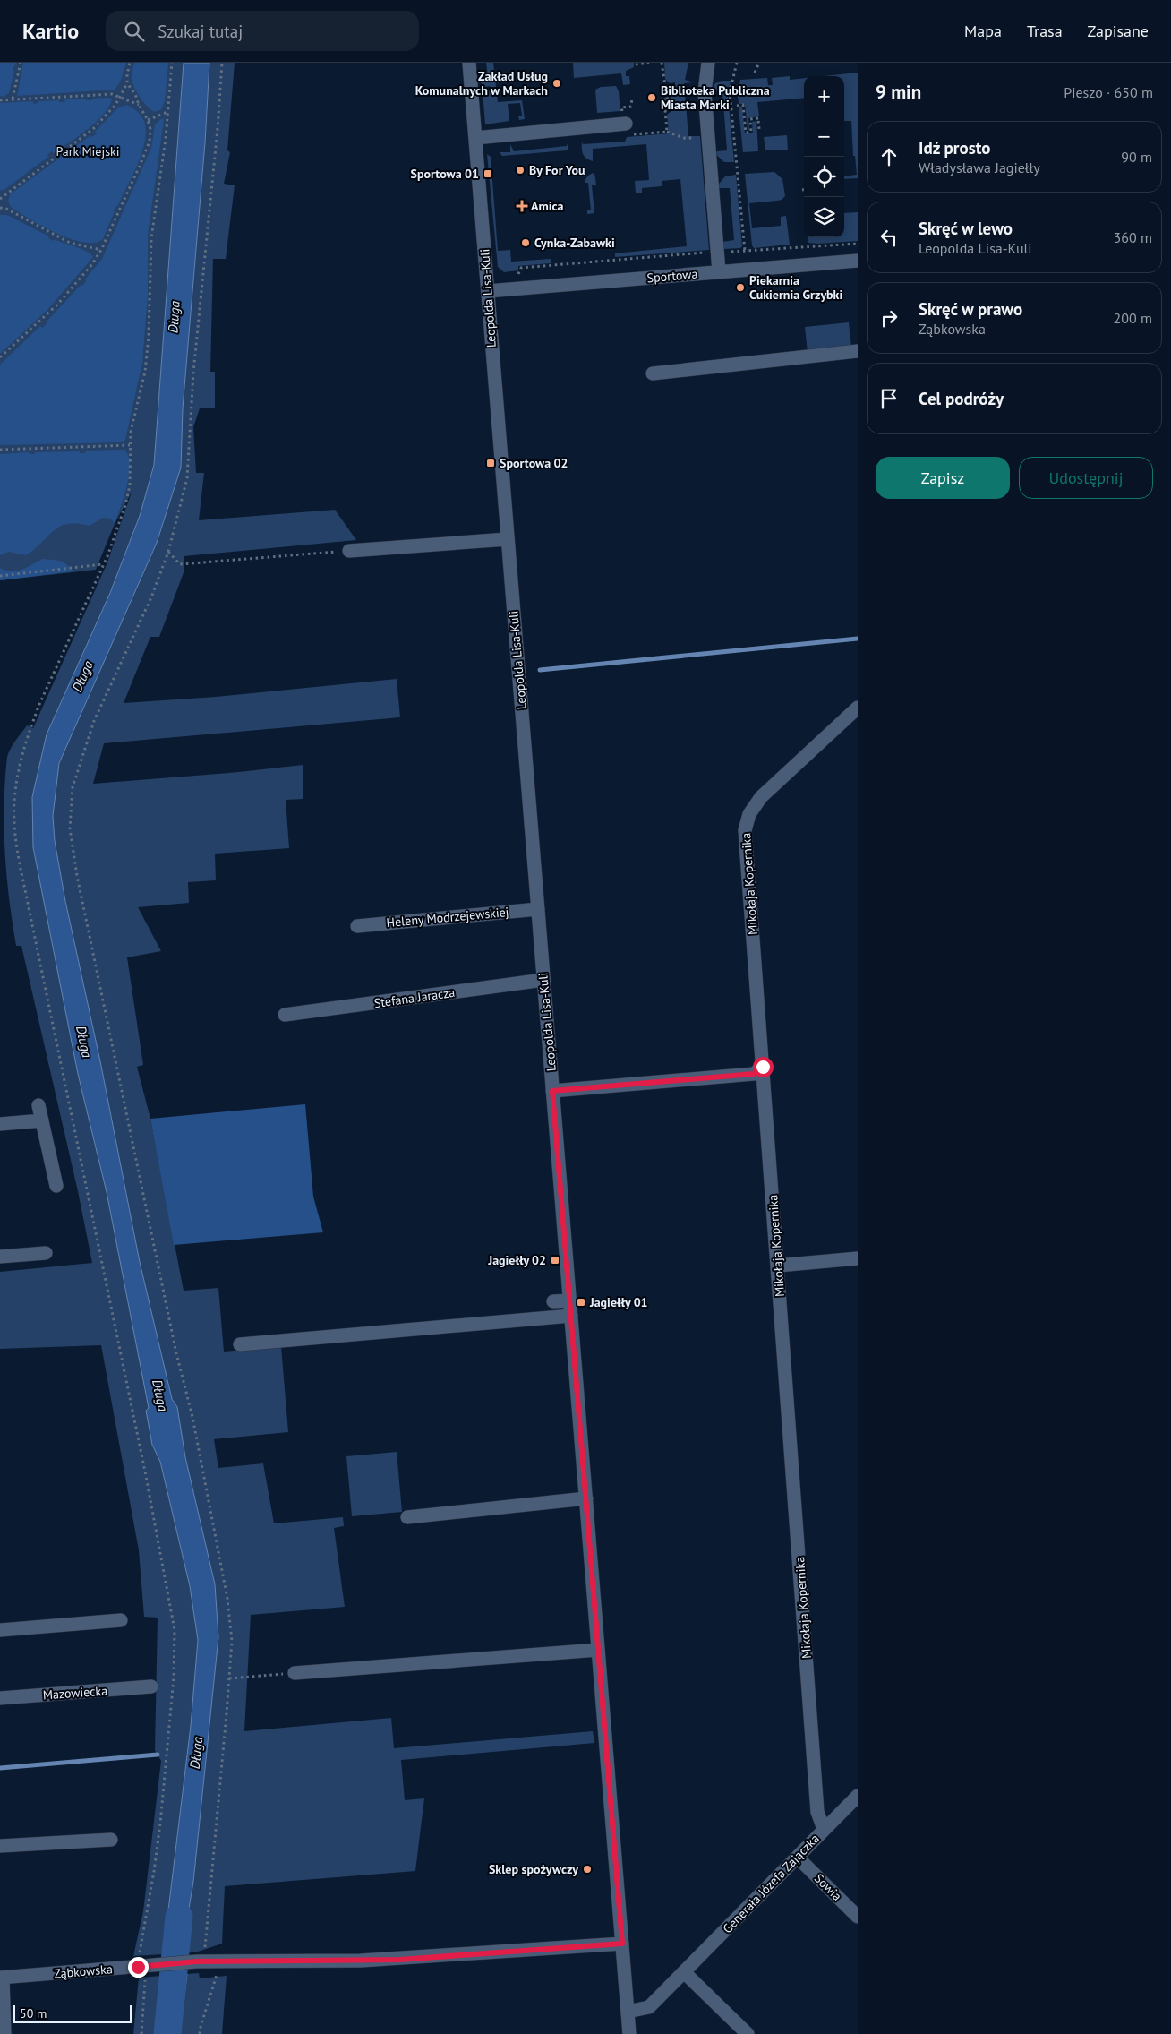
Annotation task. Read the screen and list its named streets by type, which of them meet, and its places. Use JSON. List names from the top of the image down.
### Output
{
  "streets": {
    "street": [
      "Sportowa",
      "Leopolda Lisa-Kuli",
      "Mikołaja Kopernika",
      "Heleny Modrzejewskiej",
      "Stefana Jaracza",
      "Mazowiecka",
      "Generała Józefa Zajączka",
      "Sowia",
      "Ząbkowska"
    ]
  },
  "crossings": [
    ["Sportowa", "Leopolda Lisa-Kuli"],
    ["Leopolda Lisa-Kuli", "Heleny Modrzejewskiej"],
    ["Leopolda Lisa-Kuli", "Stefana Jaracza"],
    ["Leopolda Lisa-Kuli", "Generała Józefa Zajączka"],
    ["Leopolda Lisa-Kuli", "Ząbkowska"],
    ["Mikołaja Kopernika", "Generała Józefa Zajączka"],
    ["Generała Józefa Zajączka", "Sowia"]
  ],
  "water": ["Długa"],
  "parks": ["Park Miejski"],
  "places": {
    "other": [
      "Zakład Usług Komunalnych w Markach",
      "Biblioteka Publiczna Miasta Marki",
      "By For You",
      "Cynka-Zabawki",
      "Piekarnia Cukiernia Grzybki",
      "Sklep spożywczy"
    ],
    "transit": [
      "Sportowa 01",
      "Sportowa 02",
      "Jagiełły 02",
      "Jagiełły 01"
    ],
    "health": ["Amica"]
  },
  "scale_bar": "50 m",
  "page": {
    "header": "Kartio",
    "search": "Szukaj tutaj",
    "nav": ["Mapa", "Trasa", "Zapisane"],
    "heading": ["9 min", "Pieszo · 650 m"],
    "map_buttons": ["+", "−"],
    "list": [
      ["Idź prosto", "Władysława Jagiełły", "90 m"],
      ["Skręć w lewo", "Leopolda Lisa-Kuli", "360 m"],
      ["Skręć w prawo", "Ząbkowska", "200 m"],
      "Cel podróży"
    ],
    "buttons": ["Zapisz", "Udostępnij"],
    "scale": "50 m"
  }
}
